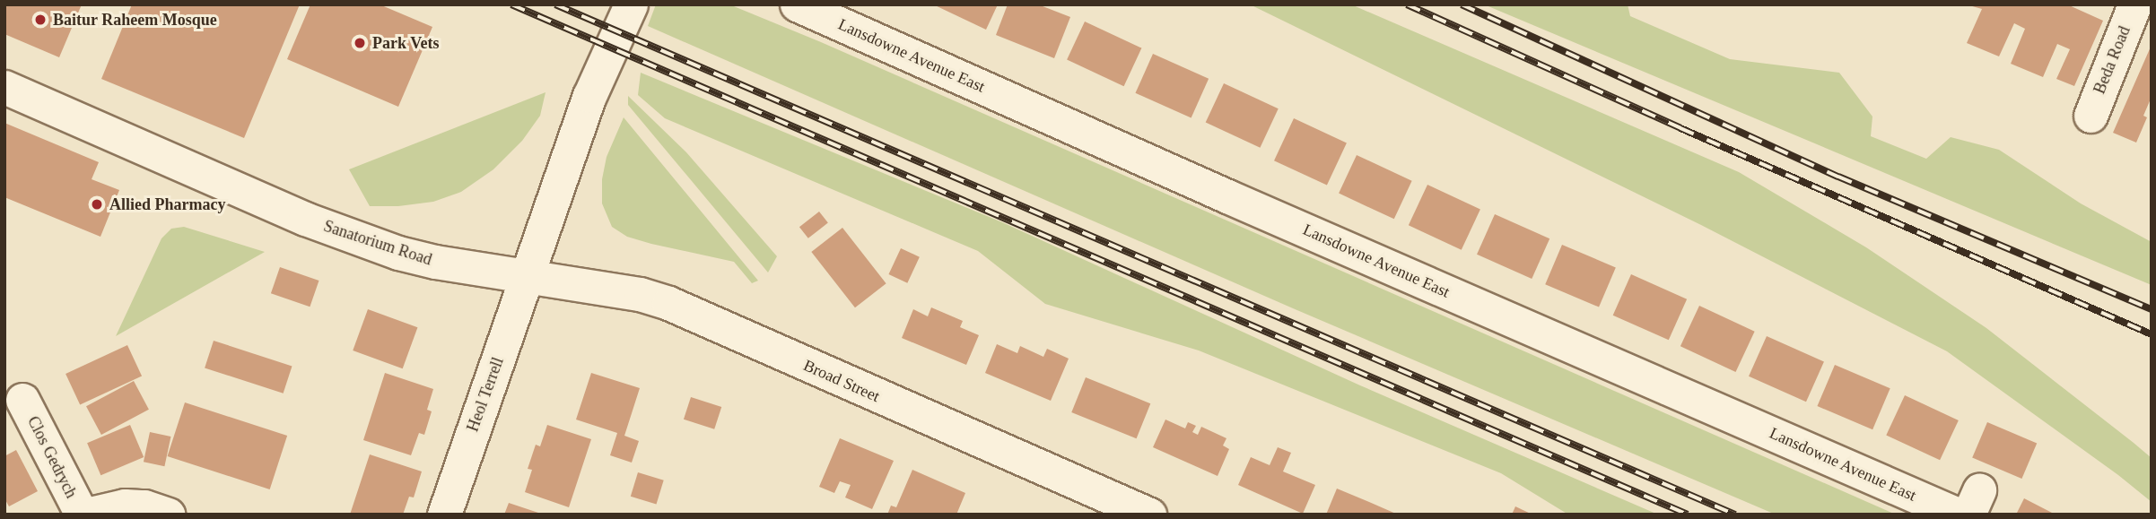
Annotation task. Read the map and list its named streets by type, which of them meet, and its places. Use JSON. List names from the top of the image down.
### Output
{
  "streets": {
    "street": [
      "Lansdowne Avenue East",
      "Beda Road",
      "Sanatorium Road",
      "Broad Street",
      "Heol Terrell",
      "Clos Gedrych"
    ]
  },
  "crossings": [
    ["Sanatorium Road", "Broad Street"],
    ["Sanatorium Road", "Heol Terrell"],
    ["Broad Street", "Heol Terrell"]
  ],
  "places": ["Baitur Raheem Mosque", "Park Vets", "Allied Pharmacy"]
}
